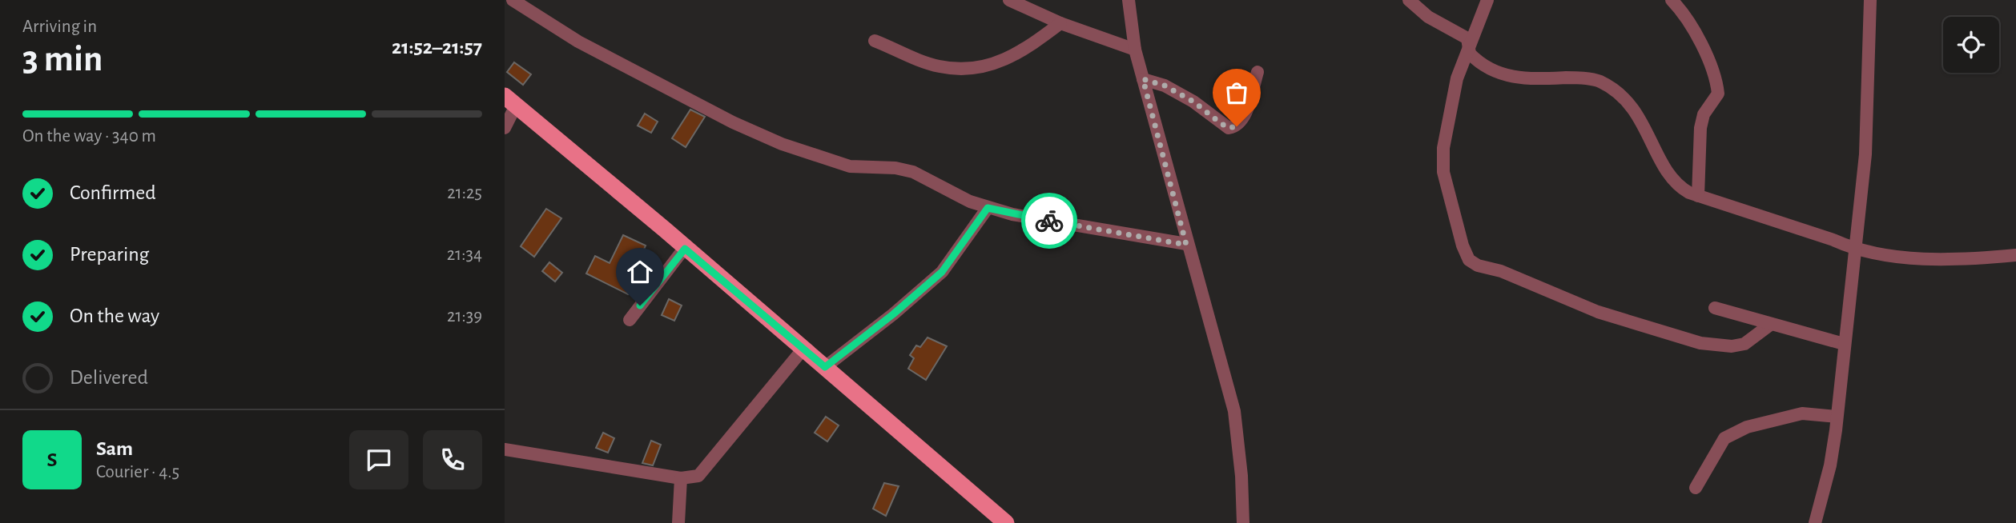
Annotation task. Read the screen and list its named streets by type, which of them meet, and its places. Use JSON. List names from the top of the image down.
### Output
{
  "page": {
    "heading": ["3 min", "Arriving in", "21:52–21:57"],
    "panel": ["Sam", "Courier · 4.5"],
    "bar": "On the way · 340 m",
    "list": [
      ["Confirmed", "21:25"],
      ["Preparing", "21:34"],
      ["On the way", "21:39"],
      "Delivered"
    ],
    "round": "S"
  }
}
